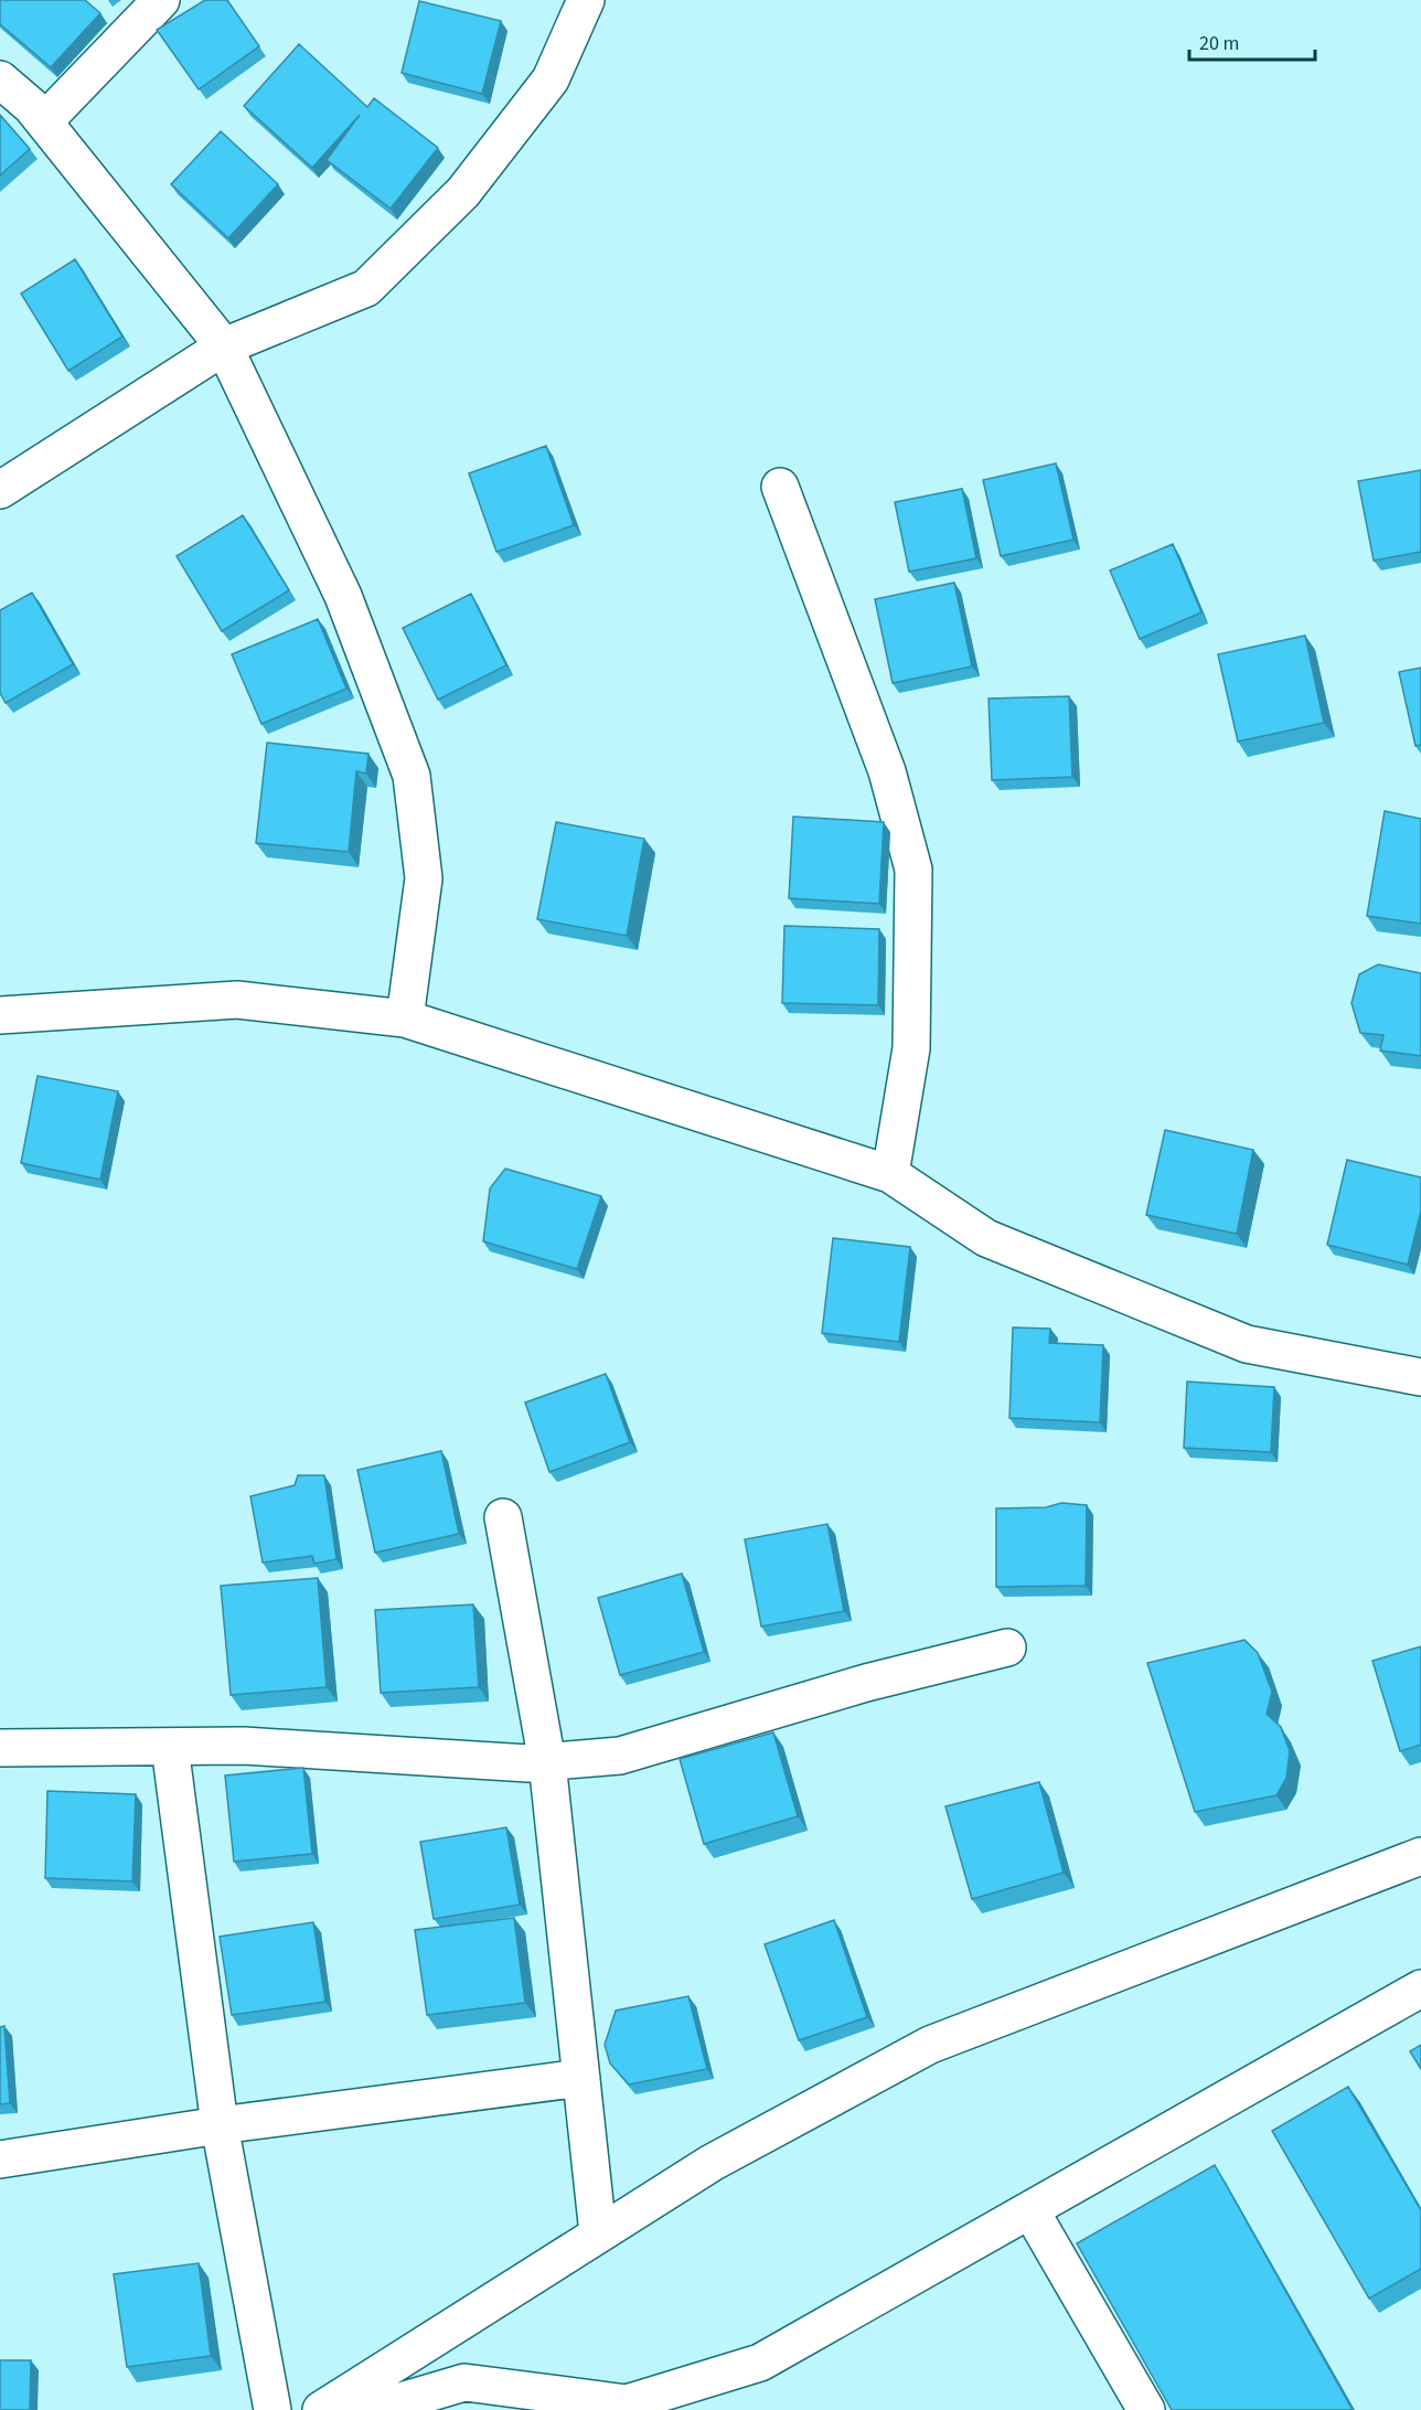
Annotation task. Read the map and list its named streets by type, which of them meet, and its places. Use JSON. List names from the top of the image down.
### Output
{
  "scale_bar": "20 m"
}
